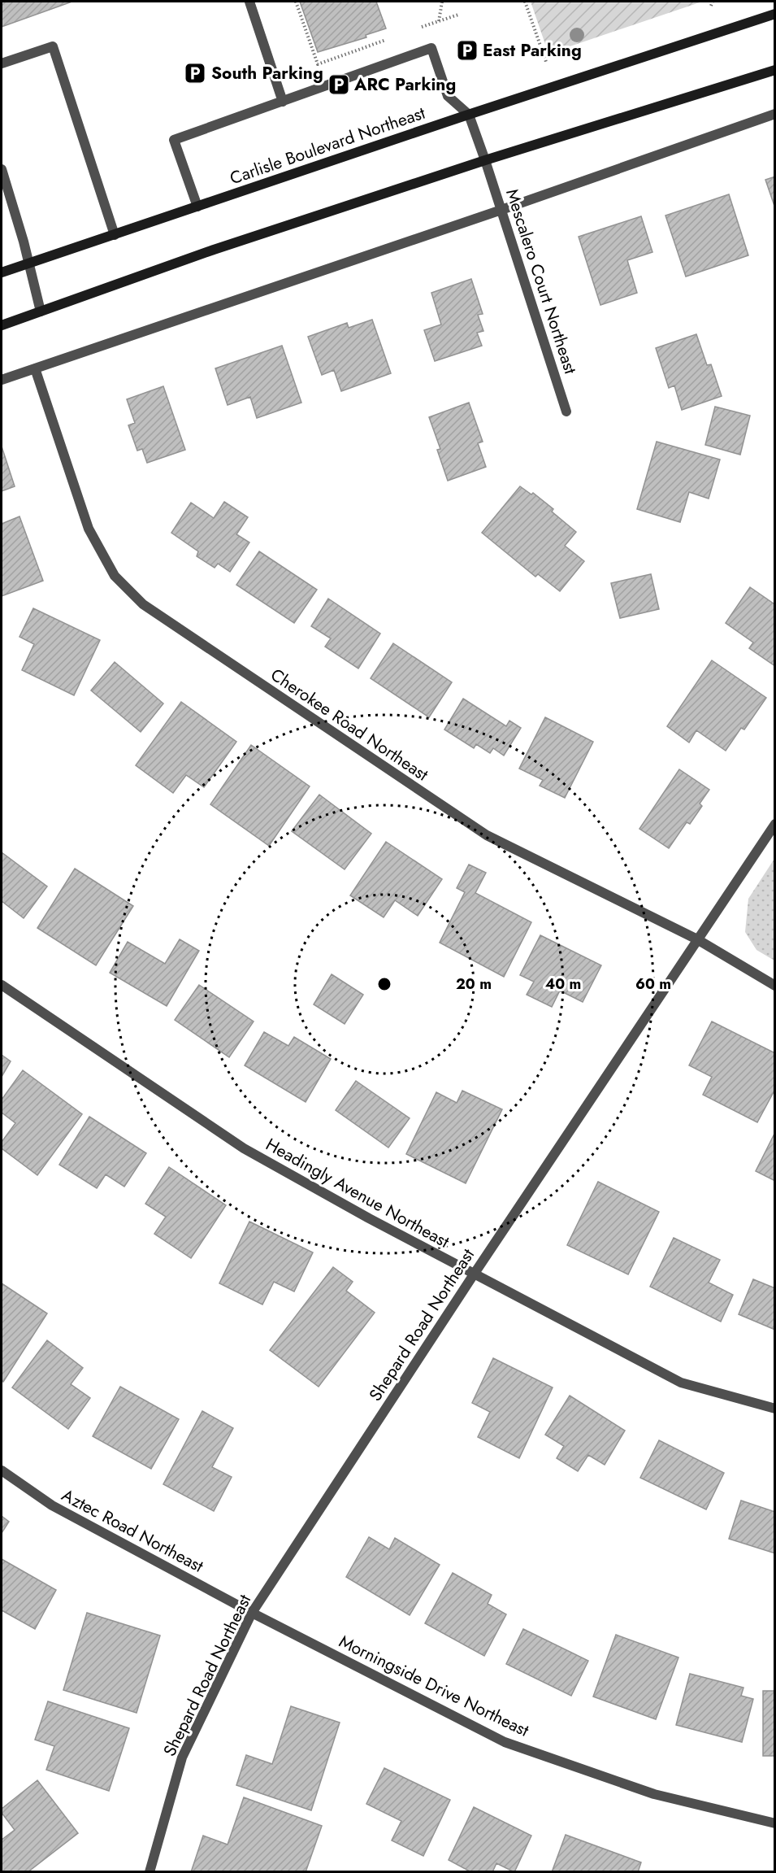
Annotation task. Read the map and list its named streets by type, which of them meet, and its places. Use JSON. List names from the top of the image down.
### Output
{
  "streets": {
    "main road": ["Carlisle Boulevard Northeast"],
    "street": [
      "Mescalero Court Northeast",
      "Cherokee Road Northeast",
      "Headingly Avenue Northeast",
      "Shepard Road Northeast",
      "Aztec Road Northeast",
      "Morningside Drive Northeast"
    ]
  },
  "crossings": [
    ["Carlisle Boulevard Northeast", "Mescalero Court Northeast"],
    ["Cherokee Road Northeast", "Shepard Road Northeast"],
    ["Headingly Avenue Northeast", "Shepard Road Northeast"],
    ["Shepard Road Northeast", "Aztec Road Northeast"],
    ["Shepard Road Northeast", "Morningside Drive Northeast"],
    ["Aztec Road Northeast", "Morningside Drive Northeast"]
  ],
  "places": {
    "parking": ["East Parking", "South Parking", "ARC Parking"]
  },
  "rings": ["20 m", "40 m", "60 m"]
}
